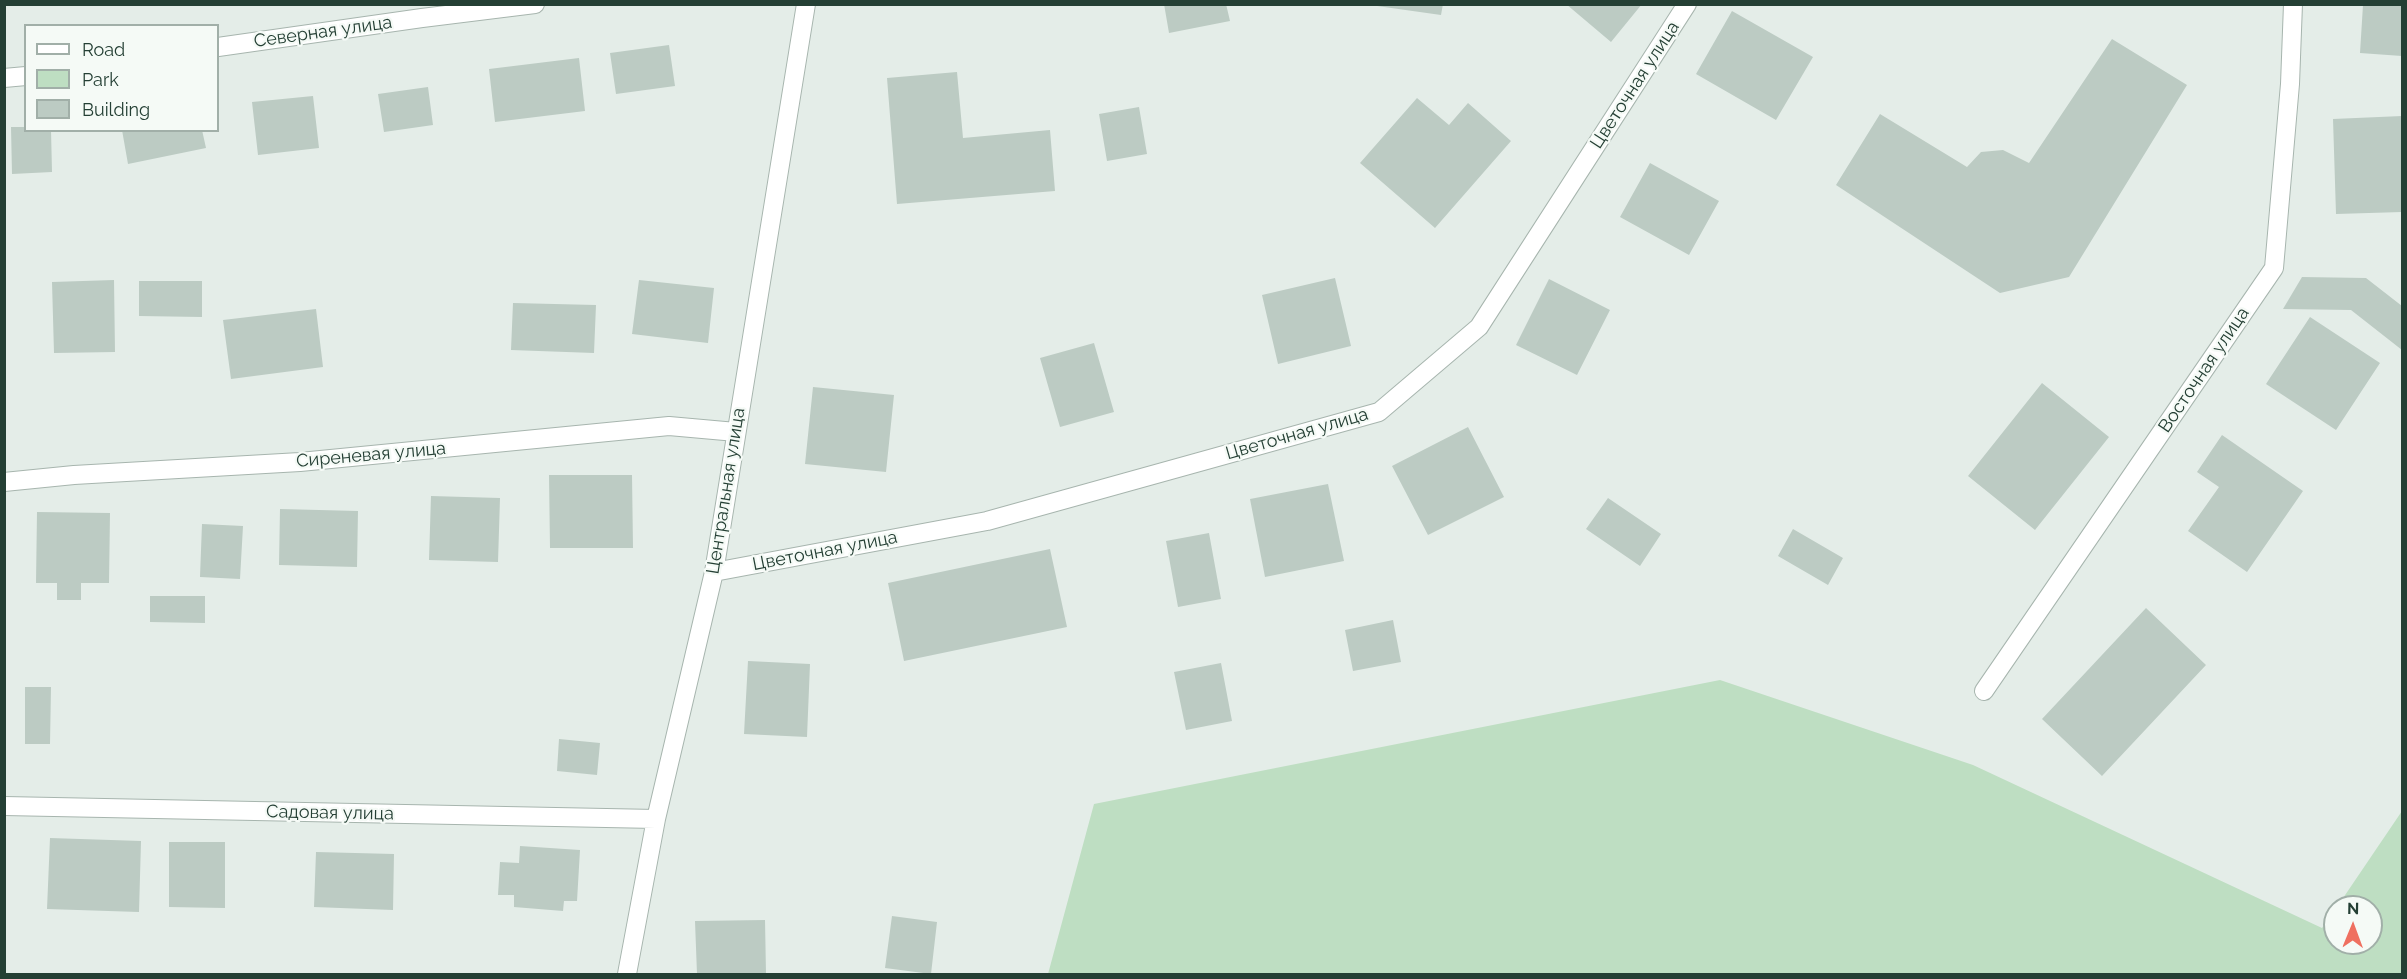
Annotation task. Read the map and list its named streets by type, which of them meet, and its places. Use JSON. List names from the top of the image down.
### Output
{
  "streets": {
    "street": [
      "Северная улица",
      "Цветочная улица",
      "Восточная улица",
      "Сиреневая улица",
      "Центральная улица",
      "Садовая улица"
    ]
  },
  "crossings": [
    ["Цветочная улица", "Центральная улица"],
    ["Сиреневая улица", "Центральная улица"],
    ["Центральная улица", "Садовая улица"]
  ],
  "legend": ["Road", "Park", "Building"],
  "north": "top"
}
